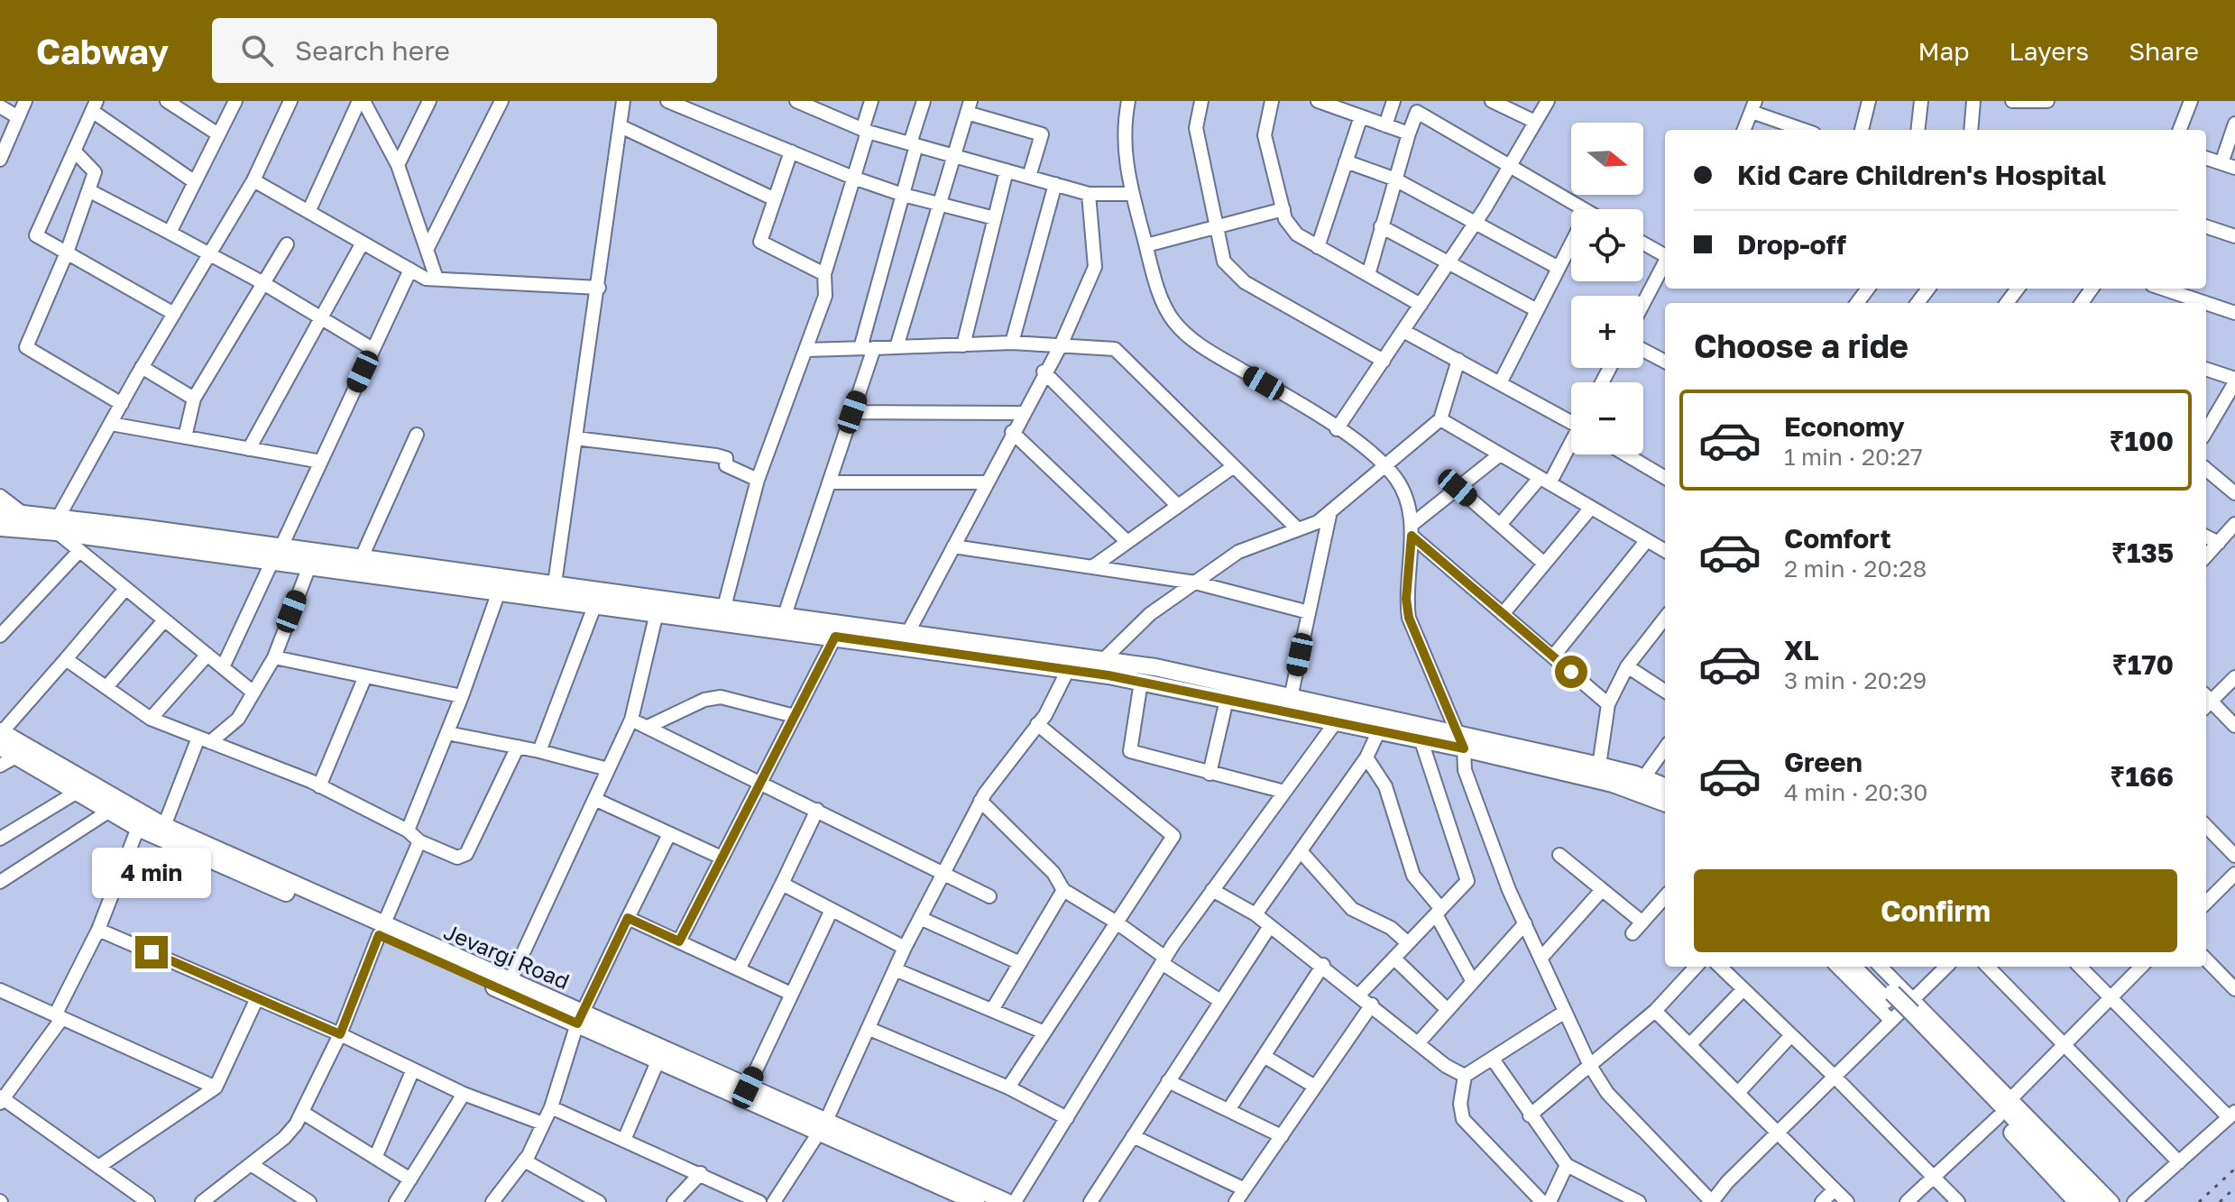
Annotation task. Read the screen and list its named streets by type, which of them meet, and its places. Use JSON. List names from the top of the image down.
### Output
{
  "streets": {
    "main road": ["Jevargi Road"]
  },
  "north": "right",
  "page": {
    "header": "Cabway",
    "search": "Search here",
    "nav": ["Map", "Layers", "Share"],
    "map_buttons": ["+", "−"],
    "banner": ["Kid Care Children's Hospital", "Drop-off"],
    "heading": "Choose a ride",
    "list": [
      {
        "name": "Economy",
        "note": "1 min · 20:27",
        "value": "₹100"
      },
      {
        "name": "Comfort",
        "note": "2 min · 20:28",
        "value": "₹135"
      },
      {
        "name": "XL",
        "note": "3 min · 20:29",
        "value": "₹170"
      },
      {
        "name": "Green",
        "note": "4 min · 20:30",
        "value": "₹166"
      }
    ],
    "bubble": "4 min",
    "buttons": "Confirm"
  }
}
